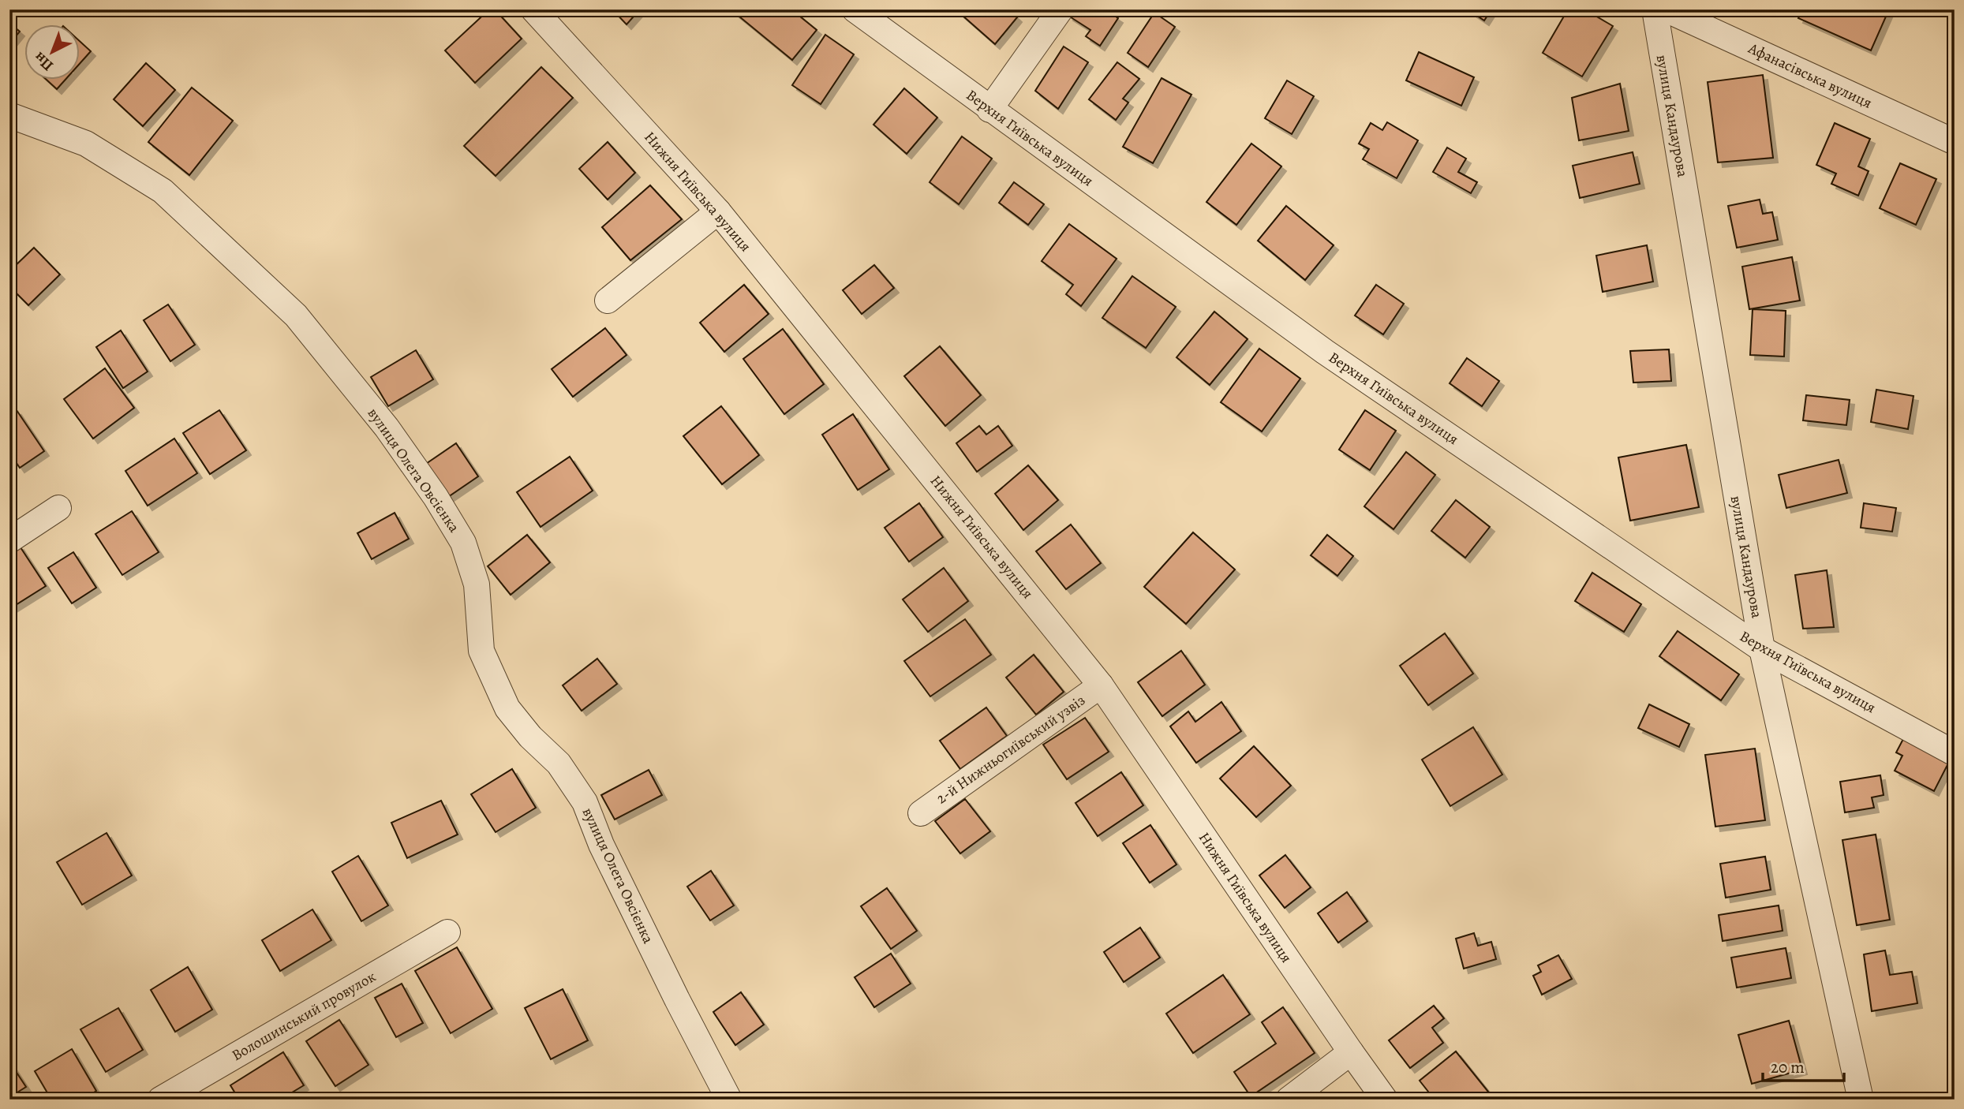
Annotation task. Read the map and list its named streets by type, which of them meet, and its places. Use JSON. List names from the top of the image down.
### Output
{
  "streets": {
    "street": [
      "Афанасівська вулиця",
      "вулиця Кандаурова",
      "Верхня Гиївська вулиця",
      "Нижня Гиївська вулиця",
      "вулиця Олега Овсієнка",
      "2-й Нижньогиївський узвіз",
      "Волошинський провулок"
    ]
  },
  "crossings": [
    ["вулиця Кандаурова", "Верхня Гиївська вулиця"],
    ["Нижня Гиївська вулиця", "2-й Нижньогиївський узвіз"]
  ],
  "scale_bar": "20 m",
  "north": "bottom left"
}
